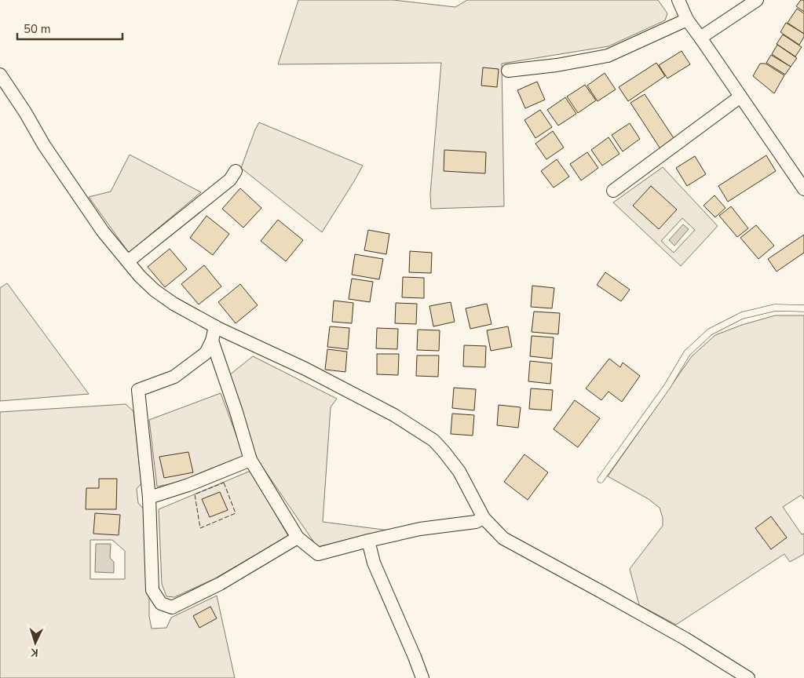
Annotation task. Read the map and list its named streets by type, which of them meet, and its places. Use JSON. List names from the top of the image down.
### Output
{
  "scale_bar": "50 m",
  "north": "bottom"
}
